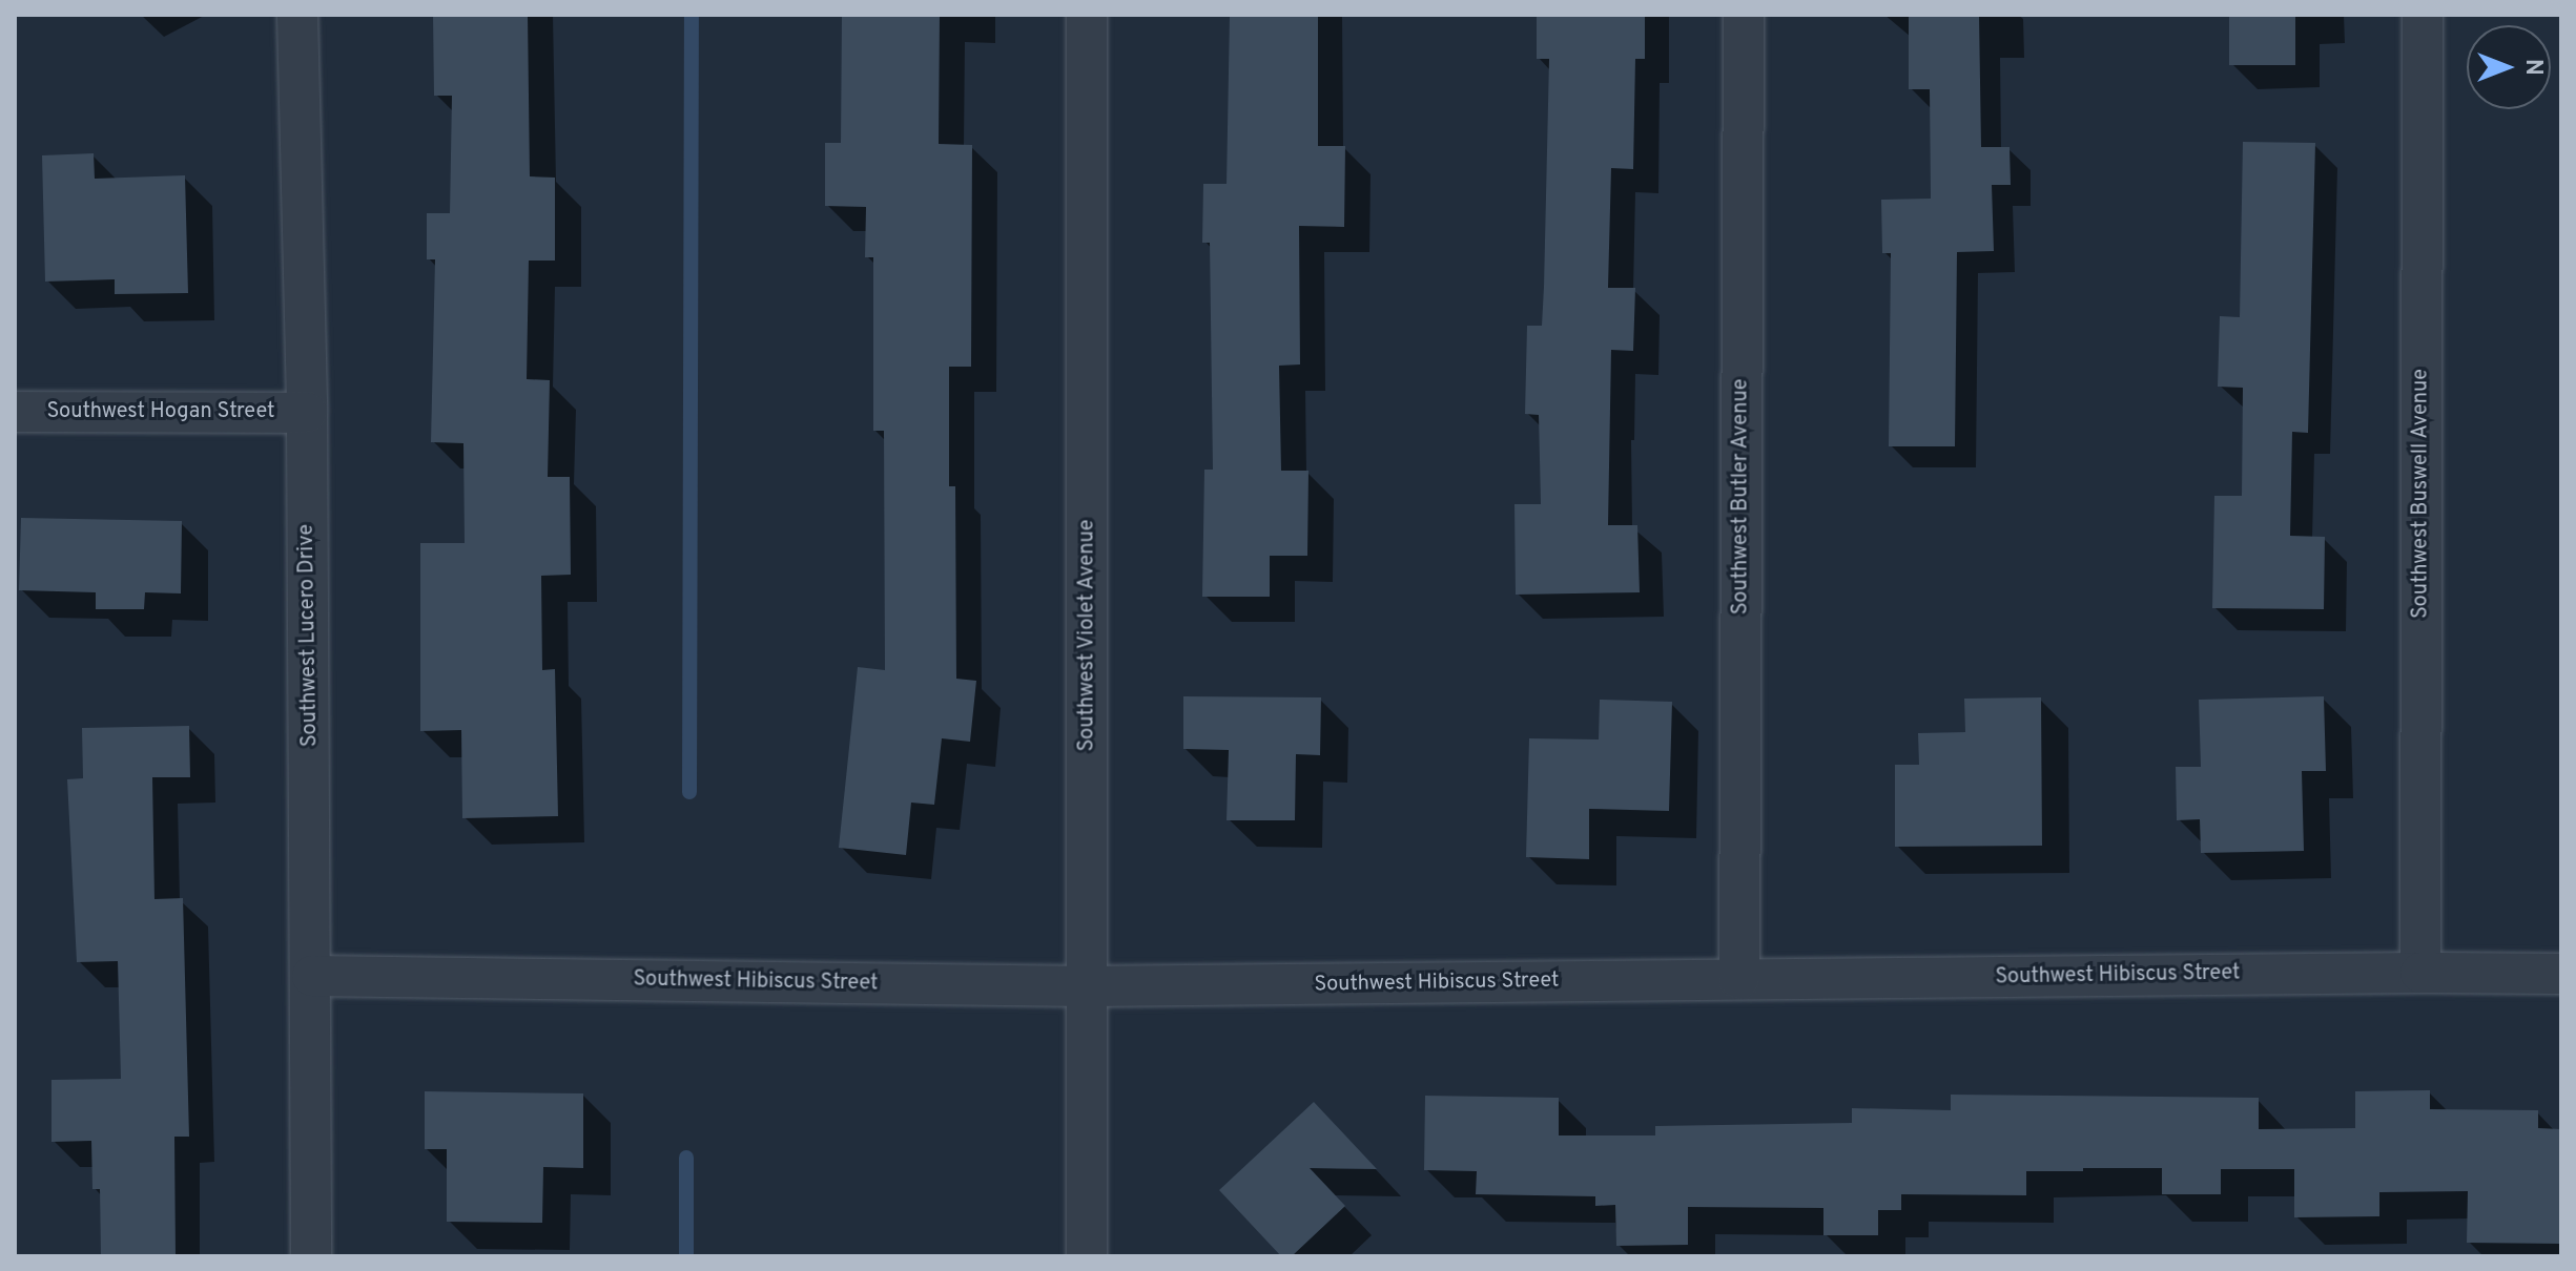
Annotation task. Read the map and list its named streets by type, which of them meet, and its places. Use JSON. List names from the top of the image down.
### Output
{
  "streets": {
    "street": [
      "Southwest Hogan Street",
      "Southwest Buswell Avenue",
      "Southwest Butler Avenue",
      "Southwest Lucero Drive",
      "Southwest Violet Avenue",
      "Southwest Hibiscus Street"
    ]
  },
  "crossings": [
    ["Southwest Hogan Street", "Southwest Lucero Drive"],
    ["Southwest Buswell Avenue", "Southwest Hibiscus Street"],
    ["Southwest Butler Avenue", "Southwest Hibiscus Street"],
    ["Southwest Lucero Drive", "Southwest Hibiscus Street"],
    ["Southwest Violet Avenue", "Southwest Hibiscus Street"]
  ],
  "north": "right"
}
